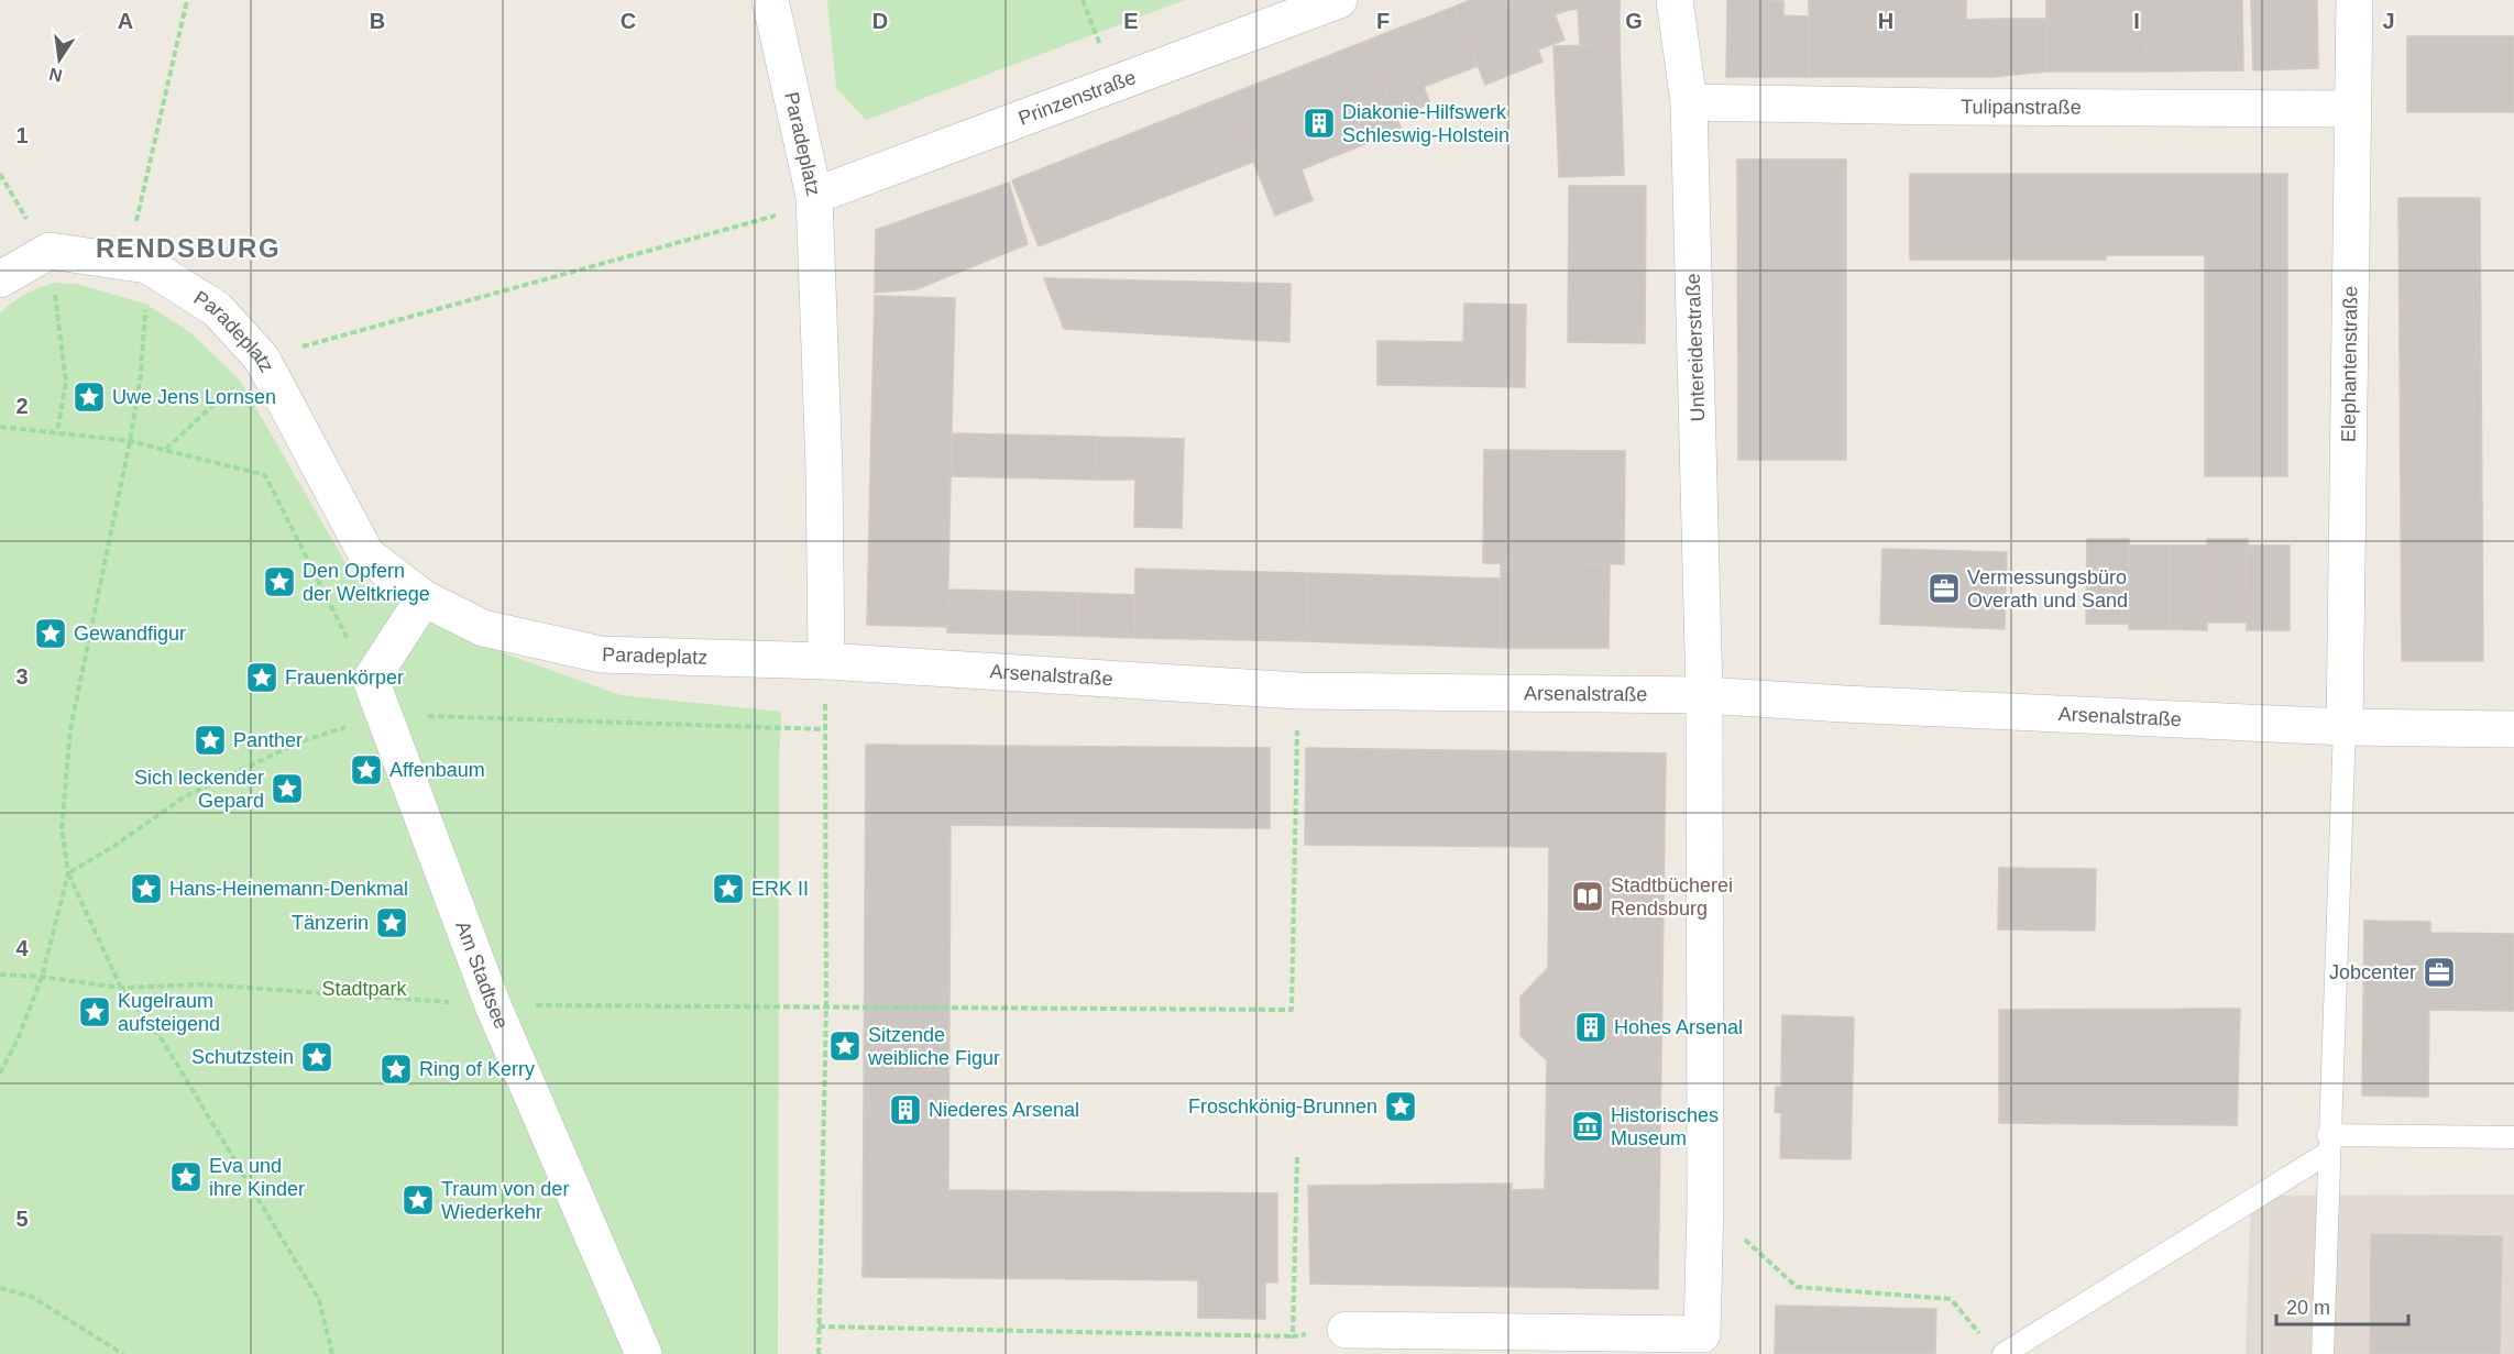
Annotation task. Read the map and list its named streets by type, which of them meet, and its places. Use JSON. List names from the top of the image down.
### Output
{
  "streets": {
    "street": [
      "Prinzenstraße",
      "Tulipanstraße",
      "Paradeplatz",
      "Untereiderstraße",
      "Elephantenstraße",
      "Arsenalstraße",
      "Am Stadtsee"
    ]
  },
  "crossings": [
    ["Prinzenstraße", "Paradeplatz"],
    ["Tulipanstraße", "Untereiderstraße"],
    ["Tulipanstraße", "Elephantenstraße"],
    ["Paradeplatz", "Arsenalstraße"],
    ["Untereiderstraße", "Arsenalstraße"],
    ["Elephantenstraße", "Arsenalstraße"]
  ],
  "districts": ["RENDSBURG"],
  "parks": ["Stadtpark"],
  "places": {
    "building": ["Diakonie-Hilfswerk Schleswig-Holstein", "Hohes Arsenal", "Niederes Arsenal"],
    "place": [
      "Uwe Jens Lornsen",
      "Den Opfern der Weltkriege",
      "Gewandfigur",
      "Frauenkörper",
      "Panther",
      "Affenbaum",
      "Sich leckender Gepard",
      "Hans-Heinemann-Denkmal",
      "ERK II",
      "Tänzerin",
      "Kugelraum aufsteigend",
      "Sitzende weibliche Figur",
      "Schutzstein",
      "Ring of Kerry",
      "Froschkönig-Brunnen",
      "Eva und ihre Kinder",
      "Traum von der Wiederkehr"
    ],
    "office": ["Vermessungsbüro Overath und Sand", "Jobcenter"],
    "library": ["Stadtbücherei Rendsburg"],
    "museum": ["Historisches Museum"]
  },
  "scale_bar": "20 m",
  "north": "bottom",
  "grid": {
    "columns": [
      "A",
      "B",
      "C",
      "D",
      "E",
      "F",
      "G",
      "H",
      "I",
      "J"
    ],
    "rows": [
      "1",
      "2",
      "3",
      "4",
      "5"
    ]
  }
}
